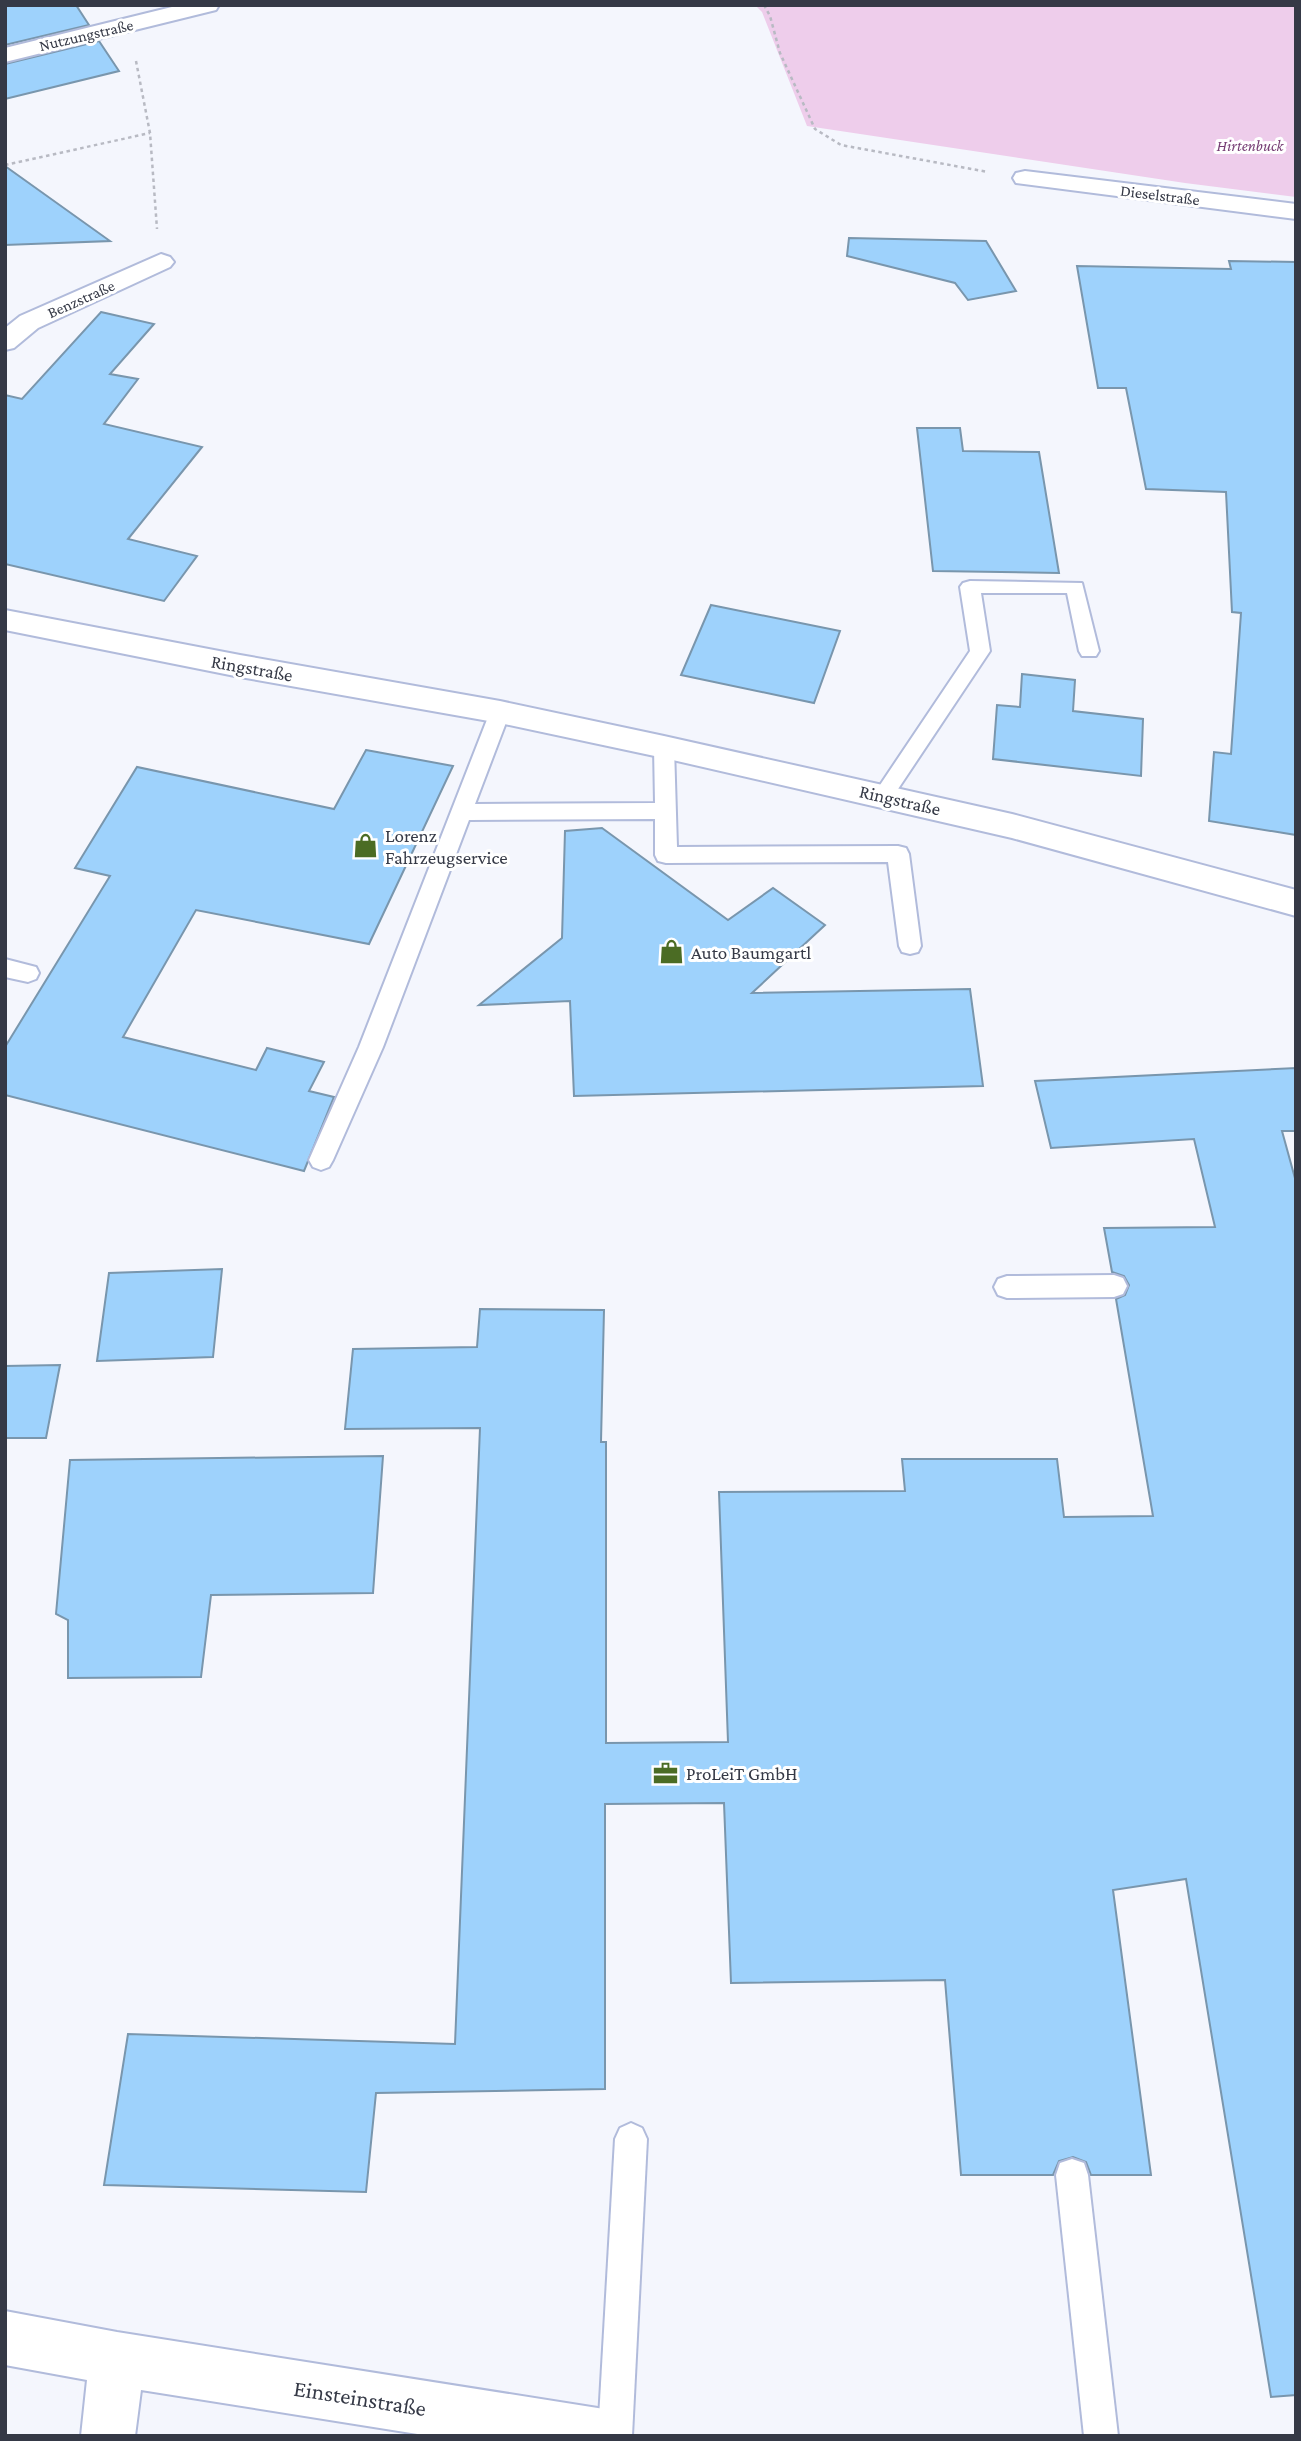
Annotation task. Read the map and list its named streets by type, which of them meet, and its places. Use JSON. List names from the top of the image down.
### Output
{
  "streets": {
    "street": [
      "Nutzungstraße",
      "Dieselstraße",
      "Benzstraße",
      "Ringstraße",
      "Einsteinstraße"
    ]
  },
  "parks": ["Hirtenbuck"],
  "places": {
    "shop": ["Lorenz Fahrzeugservice", "Auto Baumgartl"],
    "office": ["ProLeiT GmbH"]
  }
}
